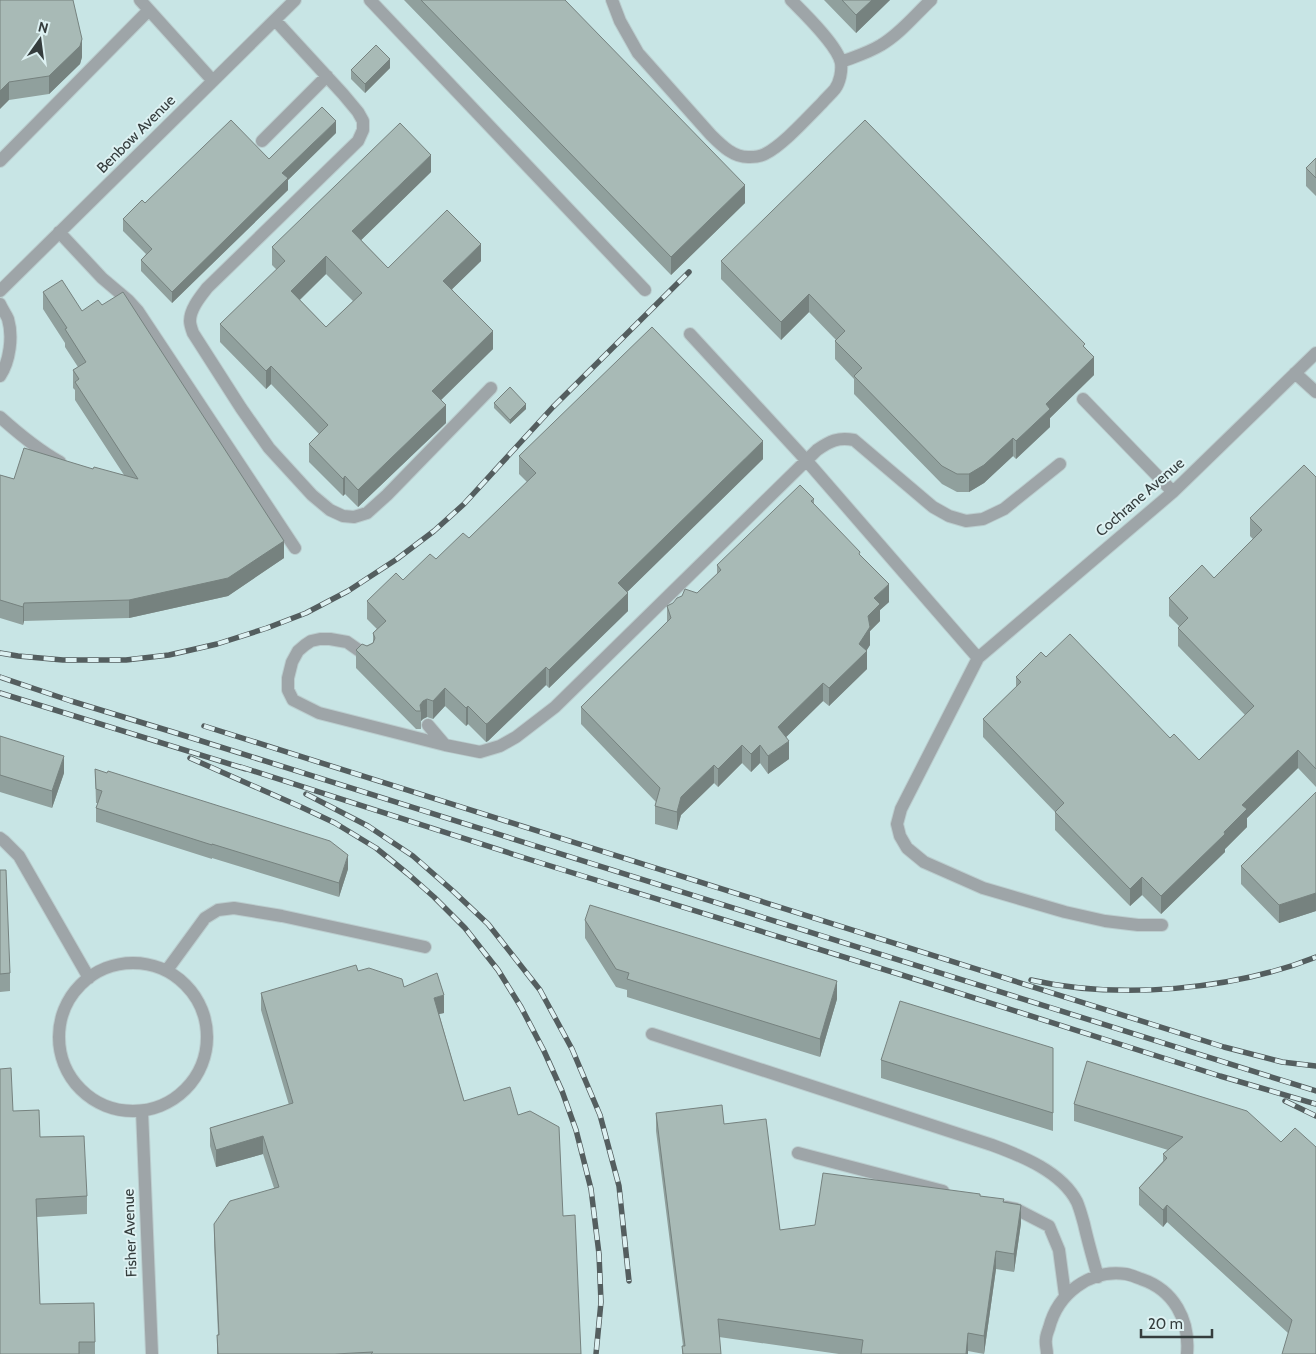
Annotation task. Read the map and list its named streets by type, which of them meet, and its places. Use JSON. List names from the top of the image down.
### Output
{
  "streets": {
    "lane": ["Benbow Avenue", "Cochrane Avenue", "Fisher Avenue"]
  },
  "scale_bar": "20 m",
  "north": "top"
}
